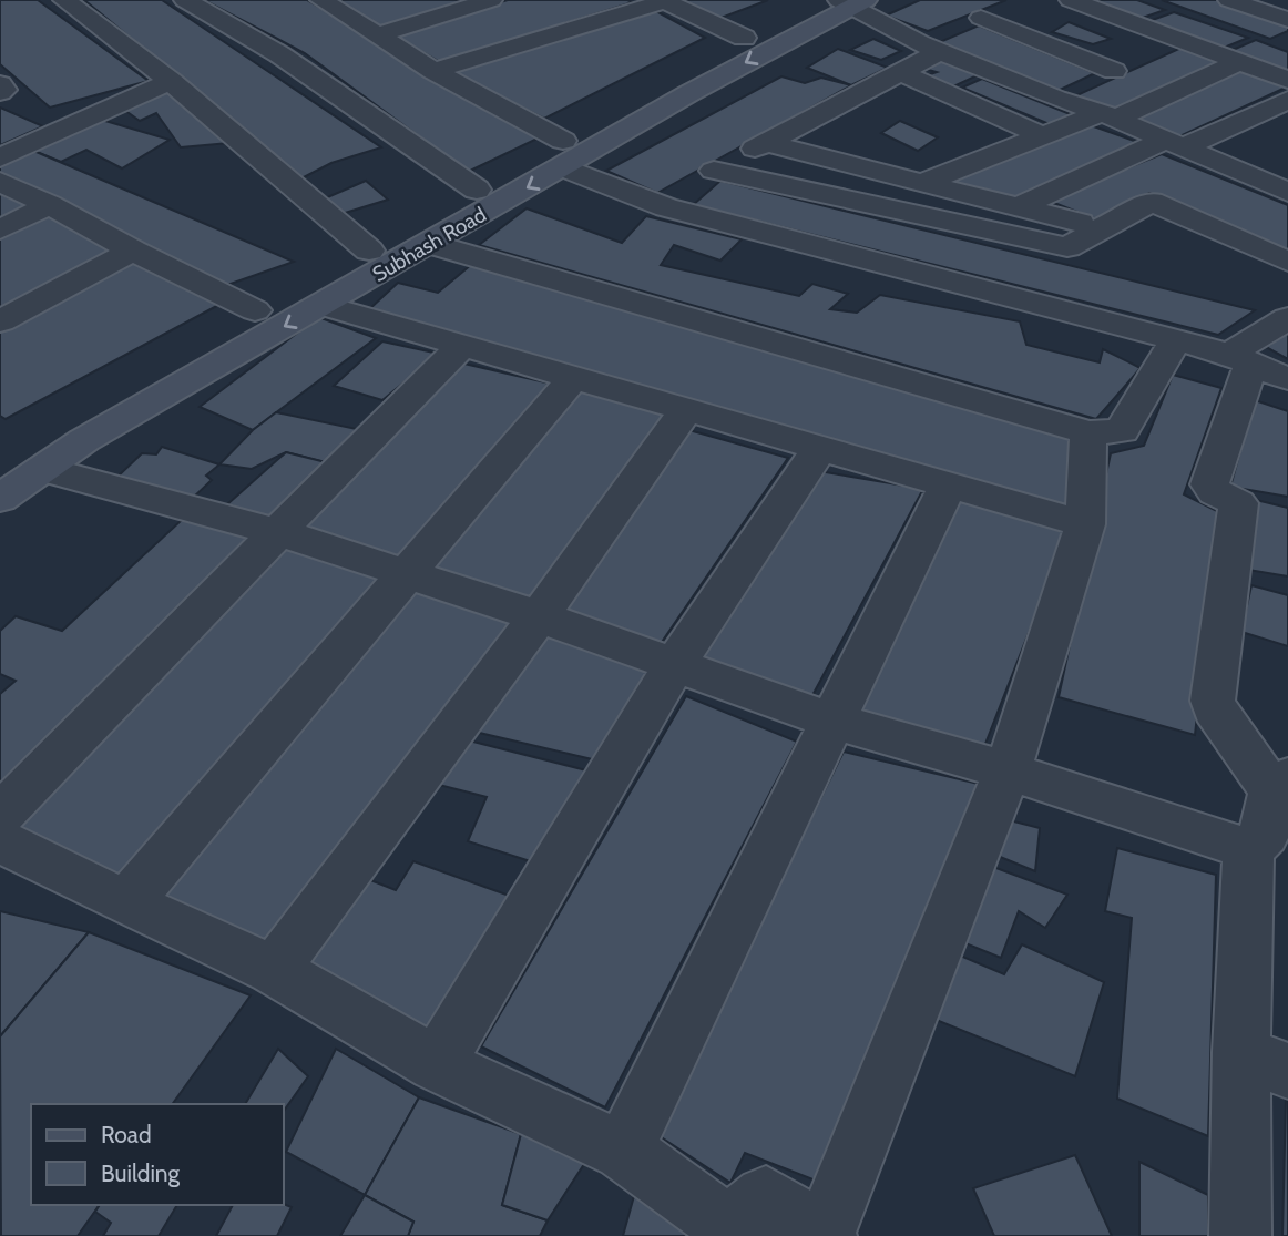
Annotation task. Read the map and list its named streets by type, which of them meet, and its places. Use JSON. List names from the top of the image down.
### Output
{
  "streets": {
    "street": ["Subhash Road"]
  },
  "legend": ["Road", "Building"]
}
